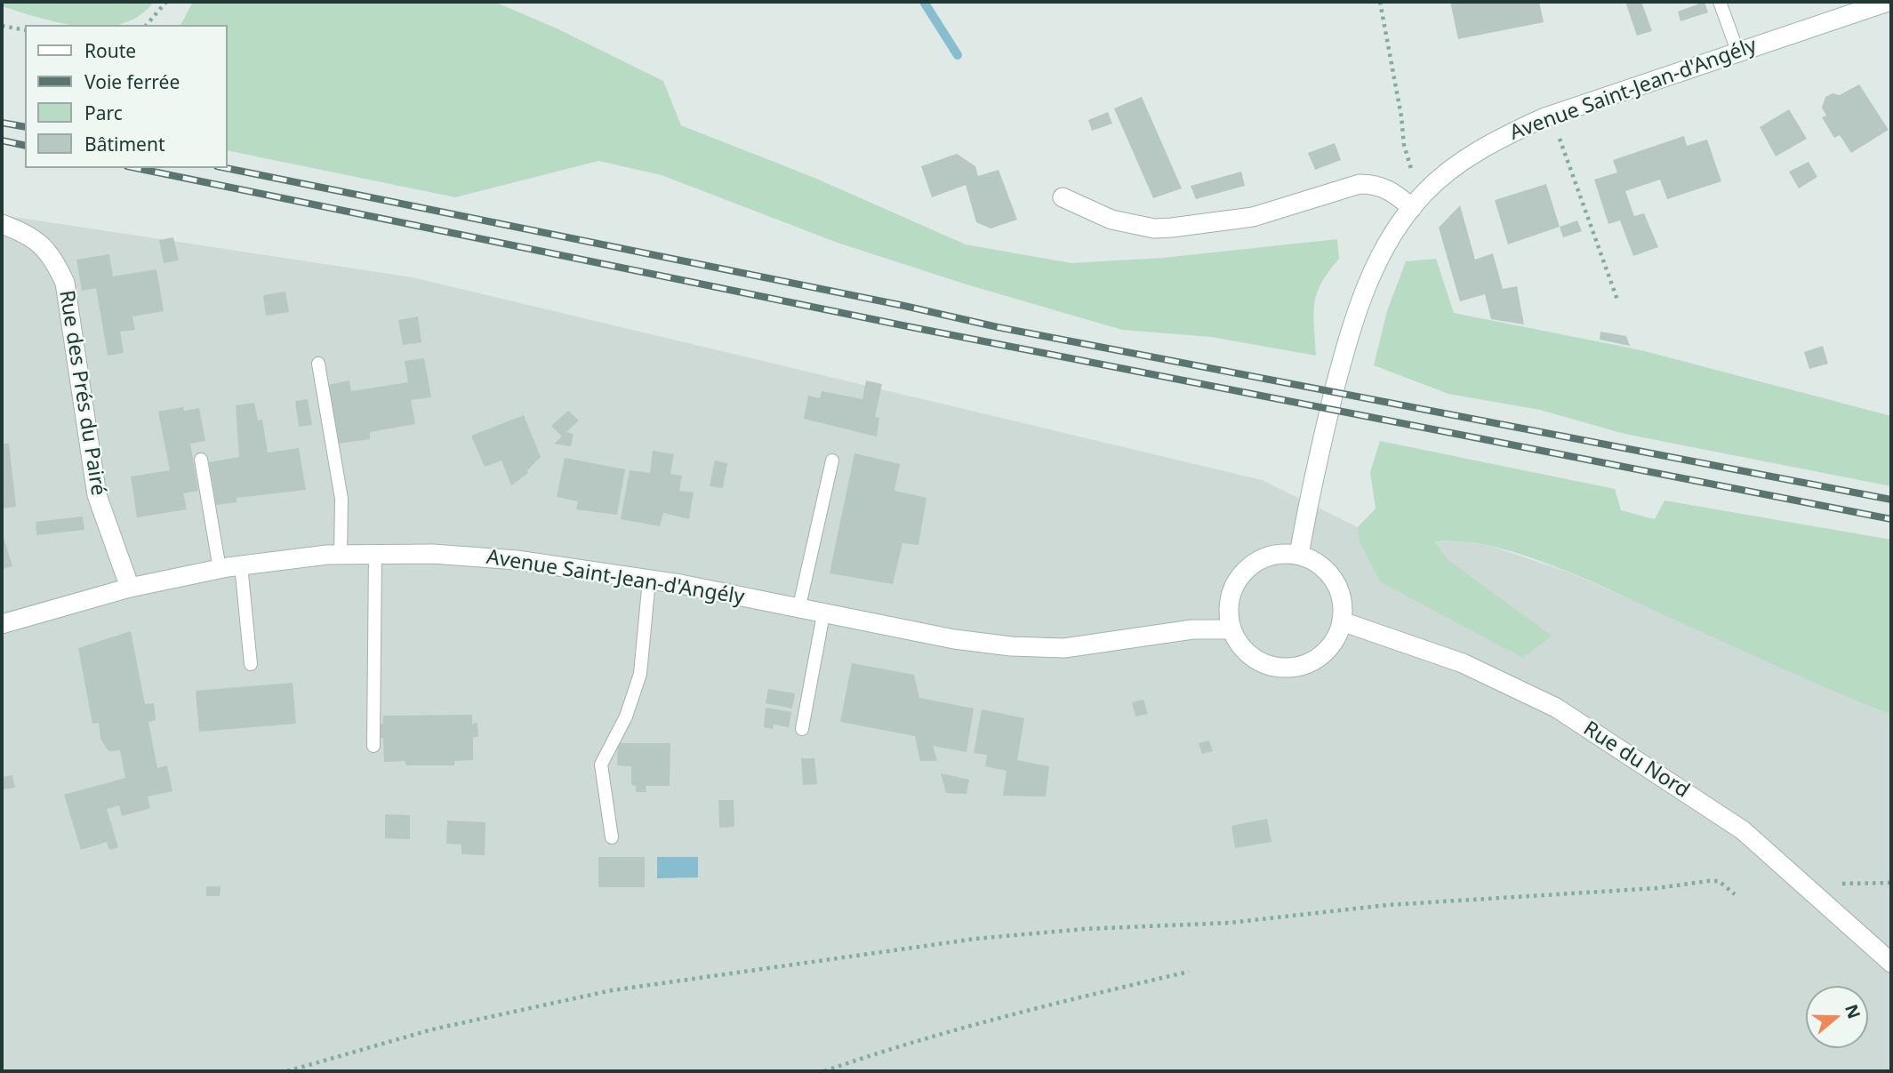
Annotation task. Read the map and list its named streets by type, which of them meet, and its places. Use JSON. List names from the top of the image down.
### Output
{
  "streets": {
    "main road": ["Avenue Saint-Jean-d'Angély", "Rue des Prés du Pairé", "Rue du Nord"]
  },
  "crossings": [
    ["Avenue Saint-Jean-d'Angély", "Rue des Prés du Pairé"],
    ["Avenue Saint-Jean-d'Angély", "Rue du Nord"]
  ],
  "legend": [
    "Route",
    "Voie ferrée",
    "Parc",
    "Bâtiment"
  ],
  "north": "right"
}
